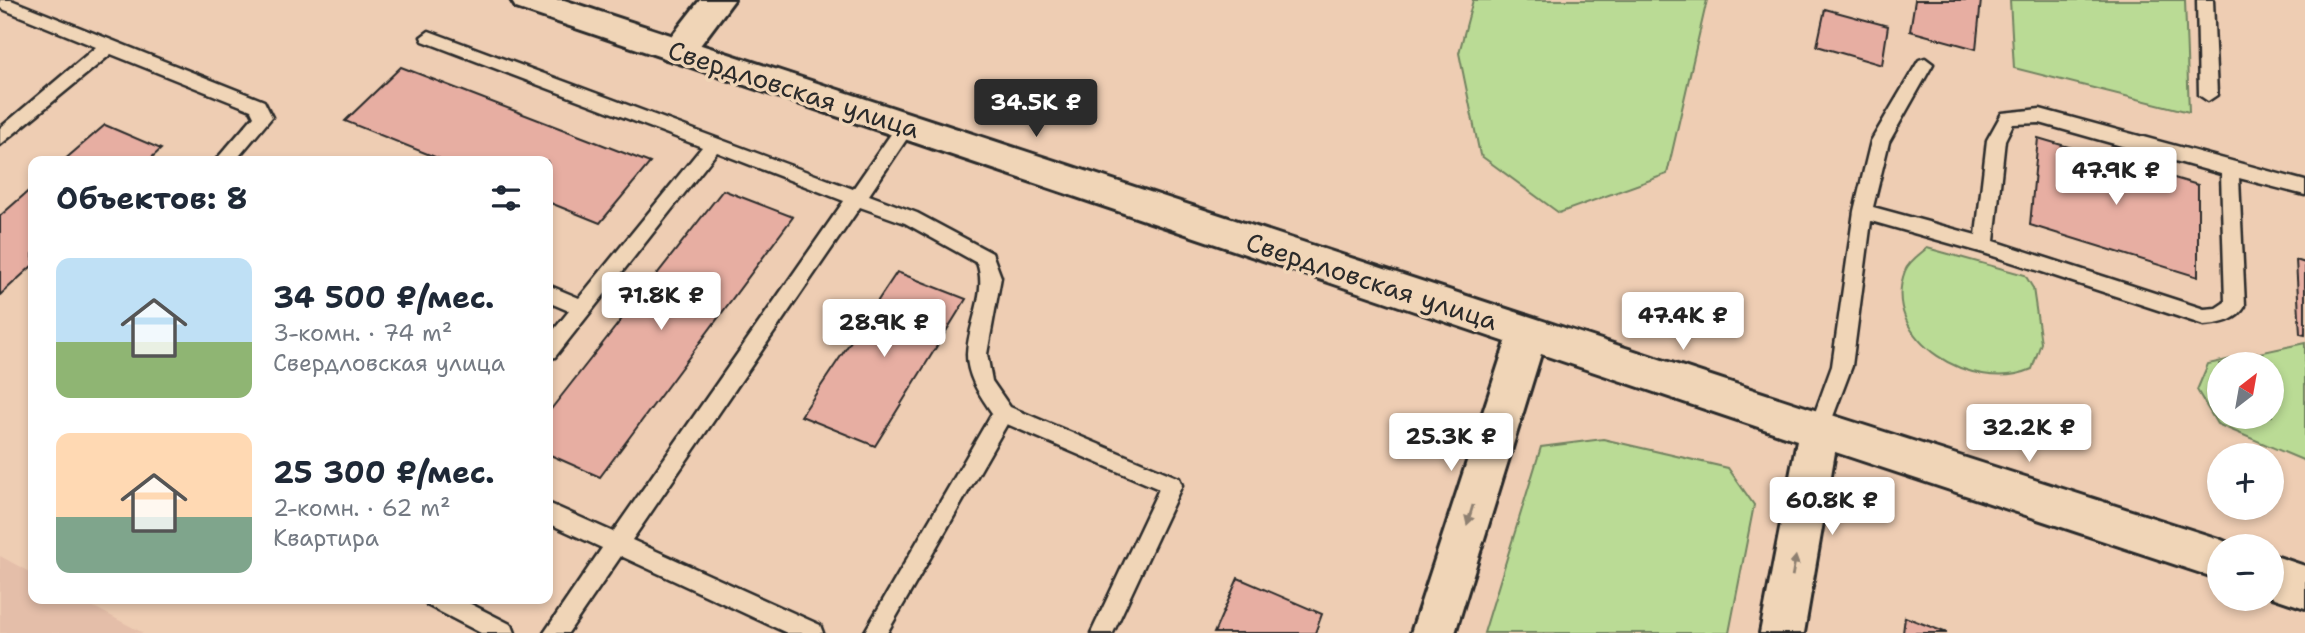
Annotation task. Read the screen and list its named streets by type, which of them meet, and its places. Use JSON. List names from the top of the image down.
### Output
{
  "streets": {
    "main road": ["Свердловская улица"]
  },
  "north": "top right",
  "page": {
    "price": [
      "34.5K ₽",
      "47.9K ₽",
      "71.8K ₽",
      "47.4K ₽",
      "28.9K ₽",
      "32.2K ₽",
      "25.3K ₽",
      "60.8K ₽"
    ],
    "heading": "Объектов: 8",
    "list": [
      {
        "name": "34 500 ₽/мес.",
        "note": "3-комн. · 74 m² · Свердловская улица"
      },
      {
        "name": "25 300 ₽/мес.",
        "note": "2-комн. · 62 m² · Квартира"
      }
    ],
    "map_buttons": ["+", "−"]
  }
}
